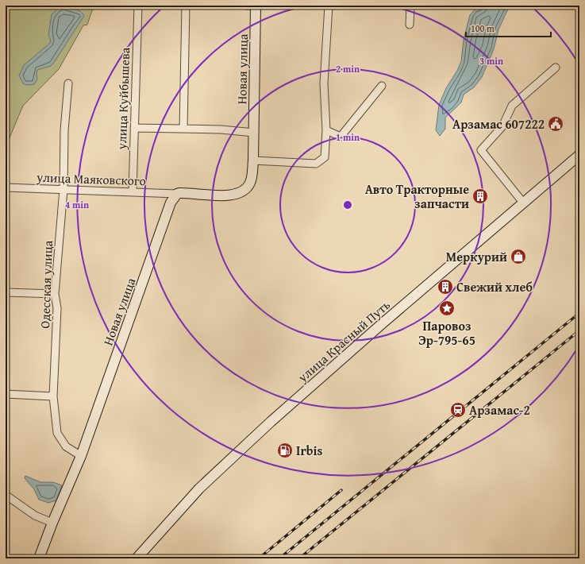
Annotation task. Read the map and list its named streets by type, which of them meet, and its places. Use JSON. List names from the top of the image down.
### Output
{
  "streets": {
    "main road": ["Новая улица", "улица Красный Путь"],
    "street": ["улица Куйбышева", "улица Маяковского", "Одесская улица"]
  },
  "crossings": [
    ["Новая улица", "улица Маяковского"],
    ["Новая улица", "Одесская улица"],
    ["улица Куйбышева", "улица Маяковского"],
    ["улица Маяковского", "Одесская улица"]
  ],
  "places": {
    "public building": ["Арзамас 607222"],
    "building": ["Авто Тракторные запчасти", "Свежий хлеб"],
    "shop": ["Меркурий"],
    "place": ["Паровоз Эр-795-65"],
    "station": ["Арзамас-2"],
    "fuel station": ["Irbis"]
  },
  "scale_bar": "100 m",
  "rings": [
    "3 min",
    "2 min",
    "1 min",
    "4 min"
  ]
}
